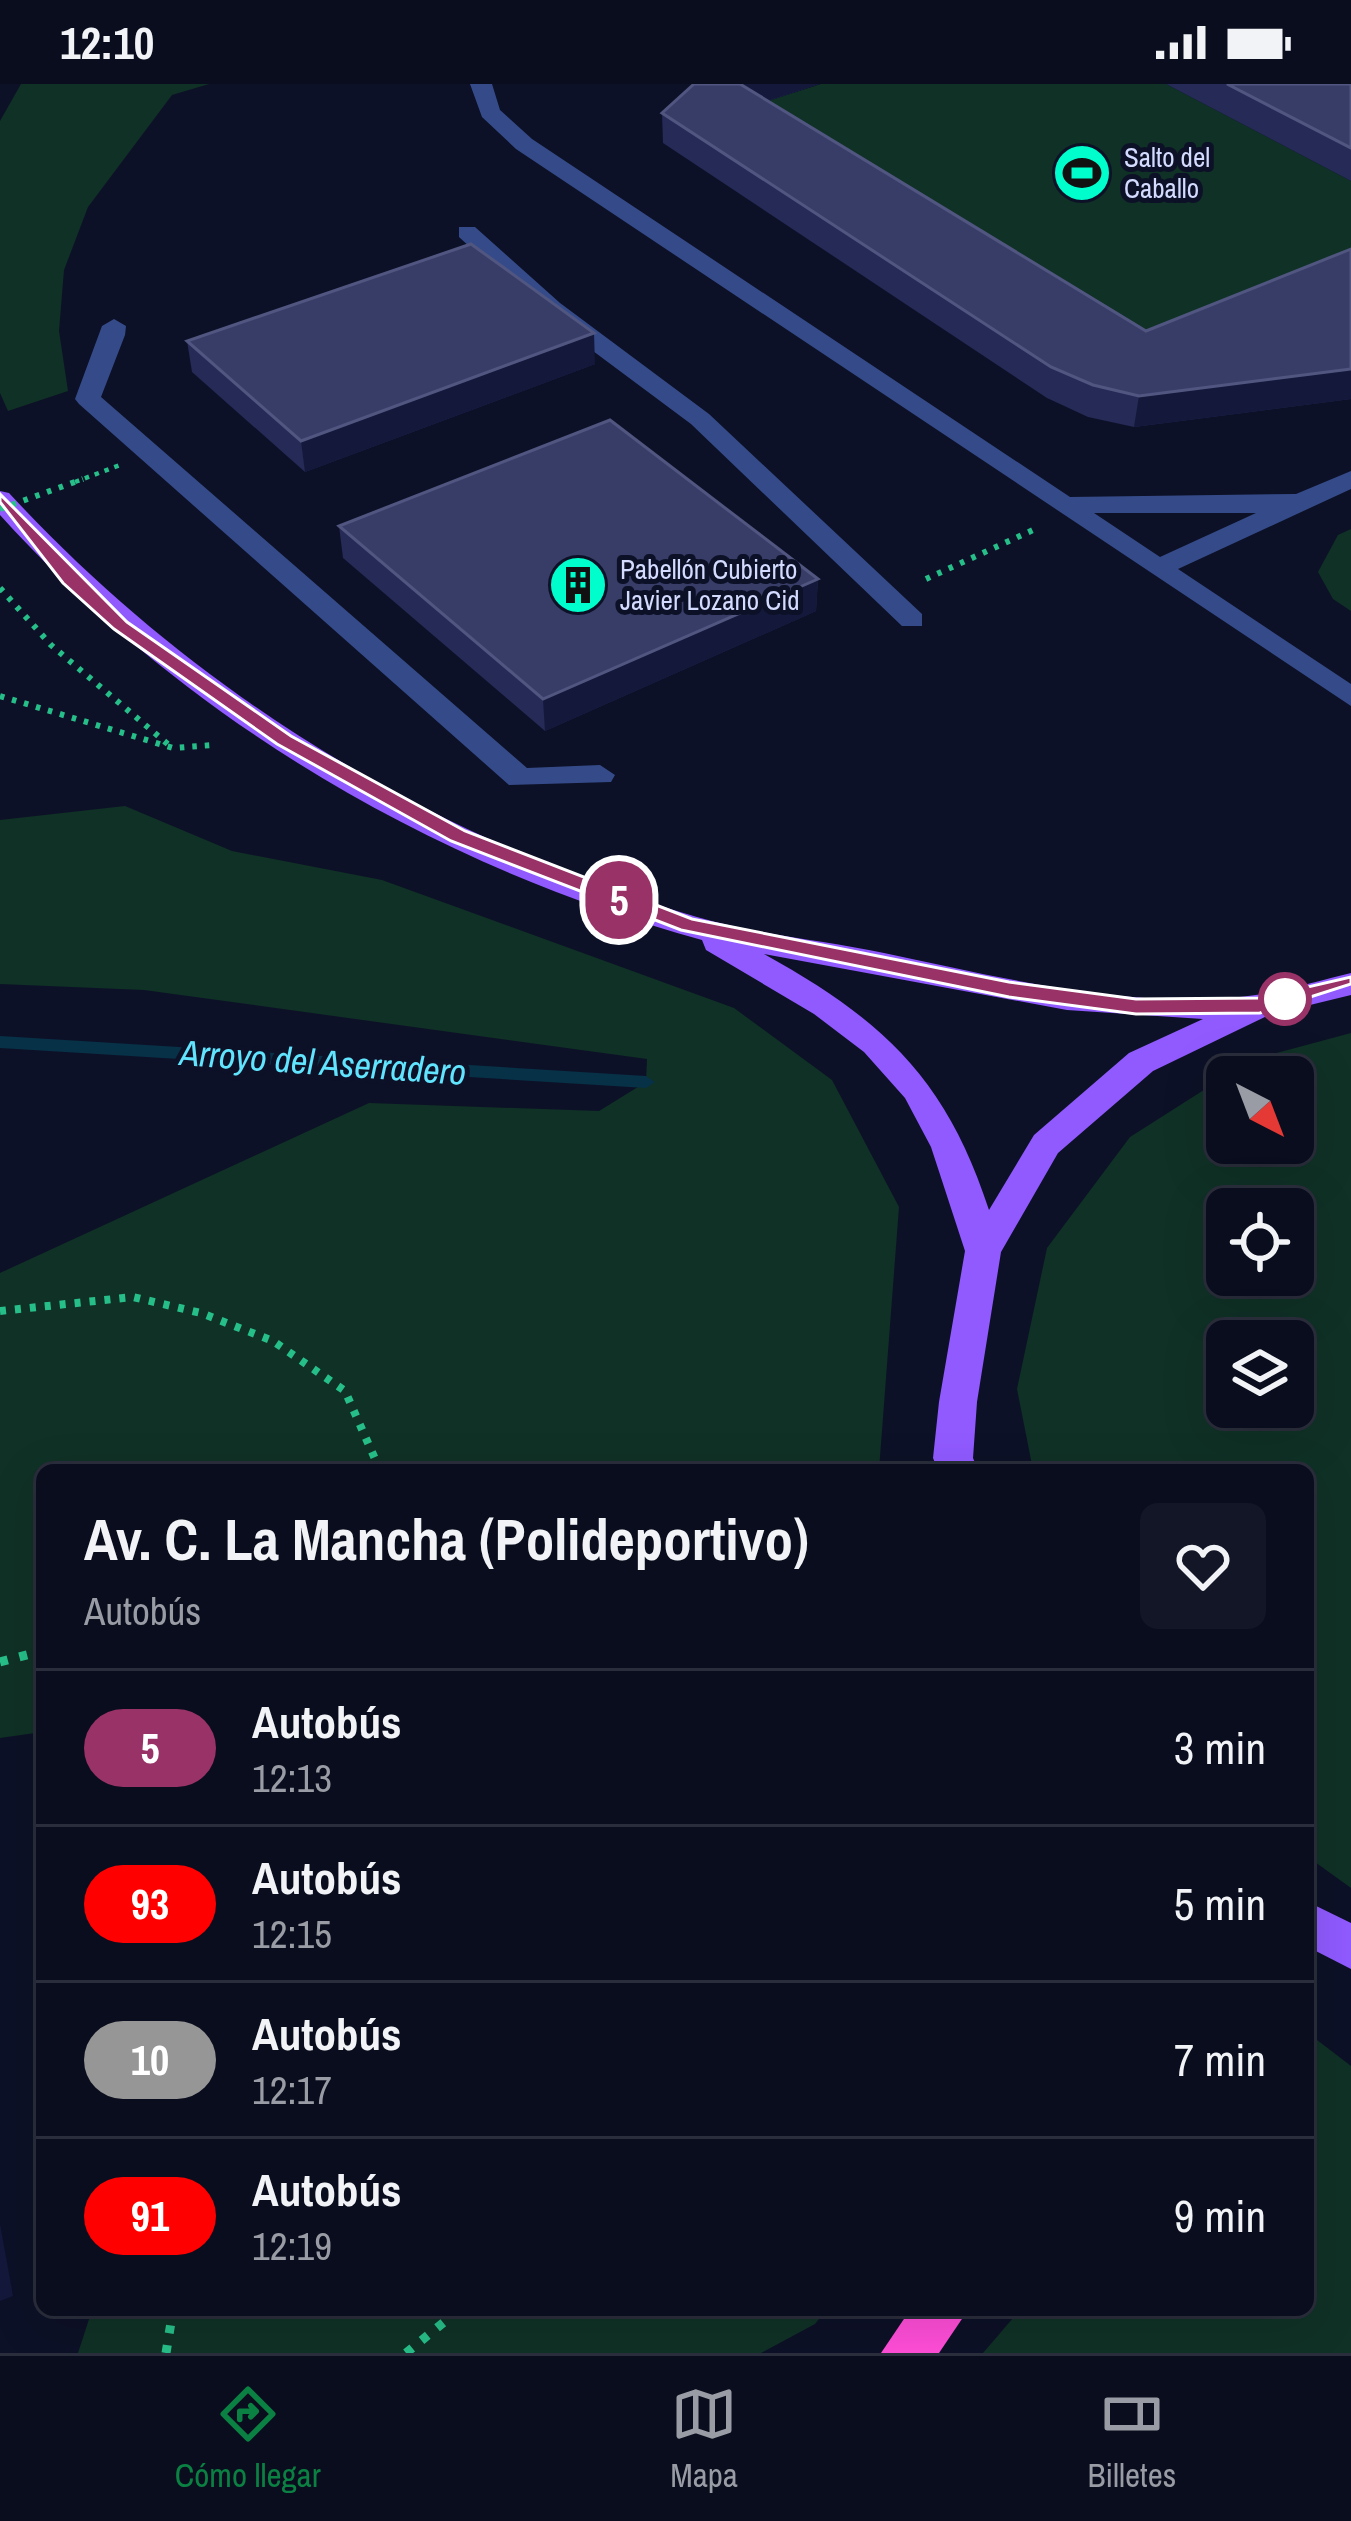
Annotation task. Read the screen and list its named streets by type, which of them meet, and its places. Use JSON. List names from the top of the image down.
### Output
{
  "water": ["Arroyo del Aserradero"],
  "places": {
    "sports": ["Salto del Caballo"],
    "building": ["Pabellón Cubierto Javier Lozano Cid"]
  },
  "lines": ["bus line 5"],
  "north": "bottom right",
  "page": {
    "status": "12:10",
    "on_map": "5",
    "heading": ["Av. C. La Mancha (Polideportivo)", "Autobús"],
    "list": [
      {
        "mark": "5",
        "name": "Autobús",
        "note": "12:13",
        "value": "3 min"
      },
      {
        "mark": "93",
        "name": "Autobús",
        "note": "12:15",
        "value": "5 min"
      },
      {
        "mark": "10",
        "name": "Autobús",
        "note": "12:17",
        "value": "7 min"
      },
      {
        "mark": "91",
        "name": "Autobús",
        "note": "12:19",
        "value": "9 min"
      }
    ],
    "tabs": ["Cómo llegar", "Mapa", "Billetes"]
  }
}
